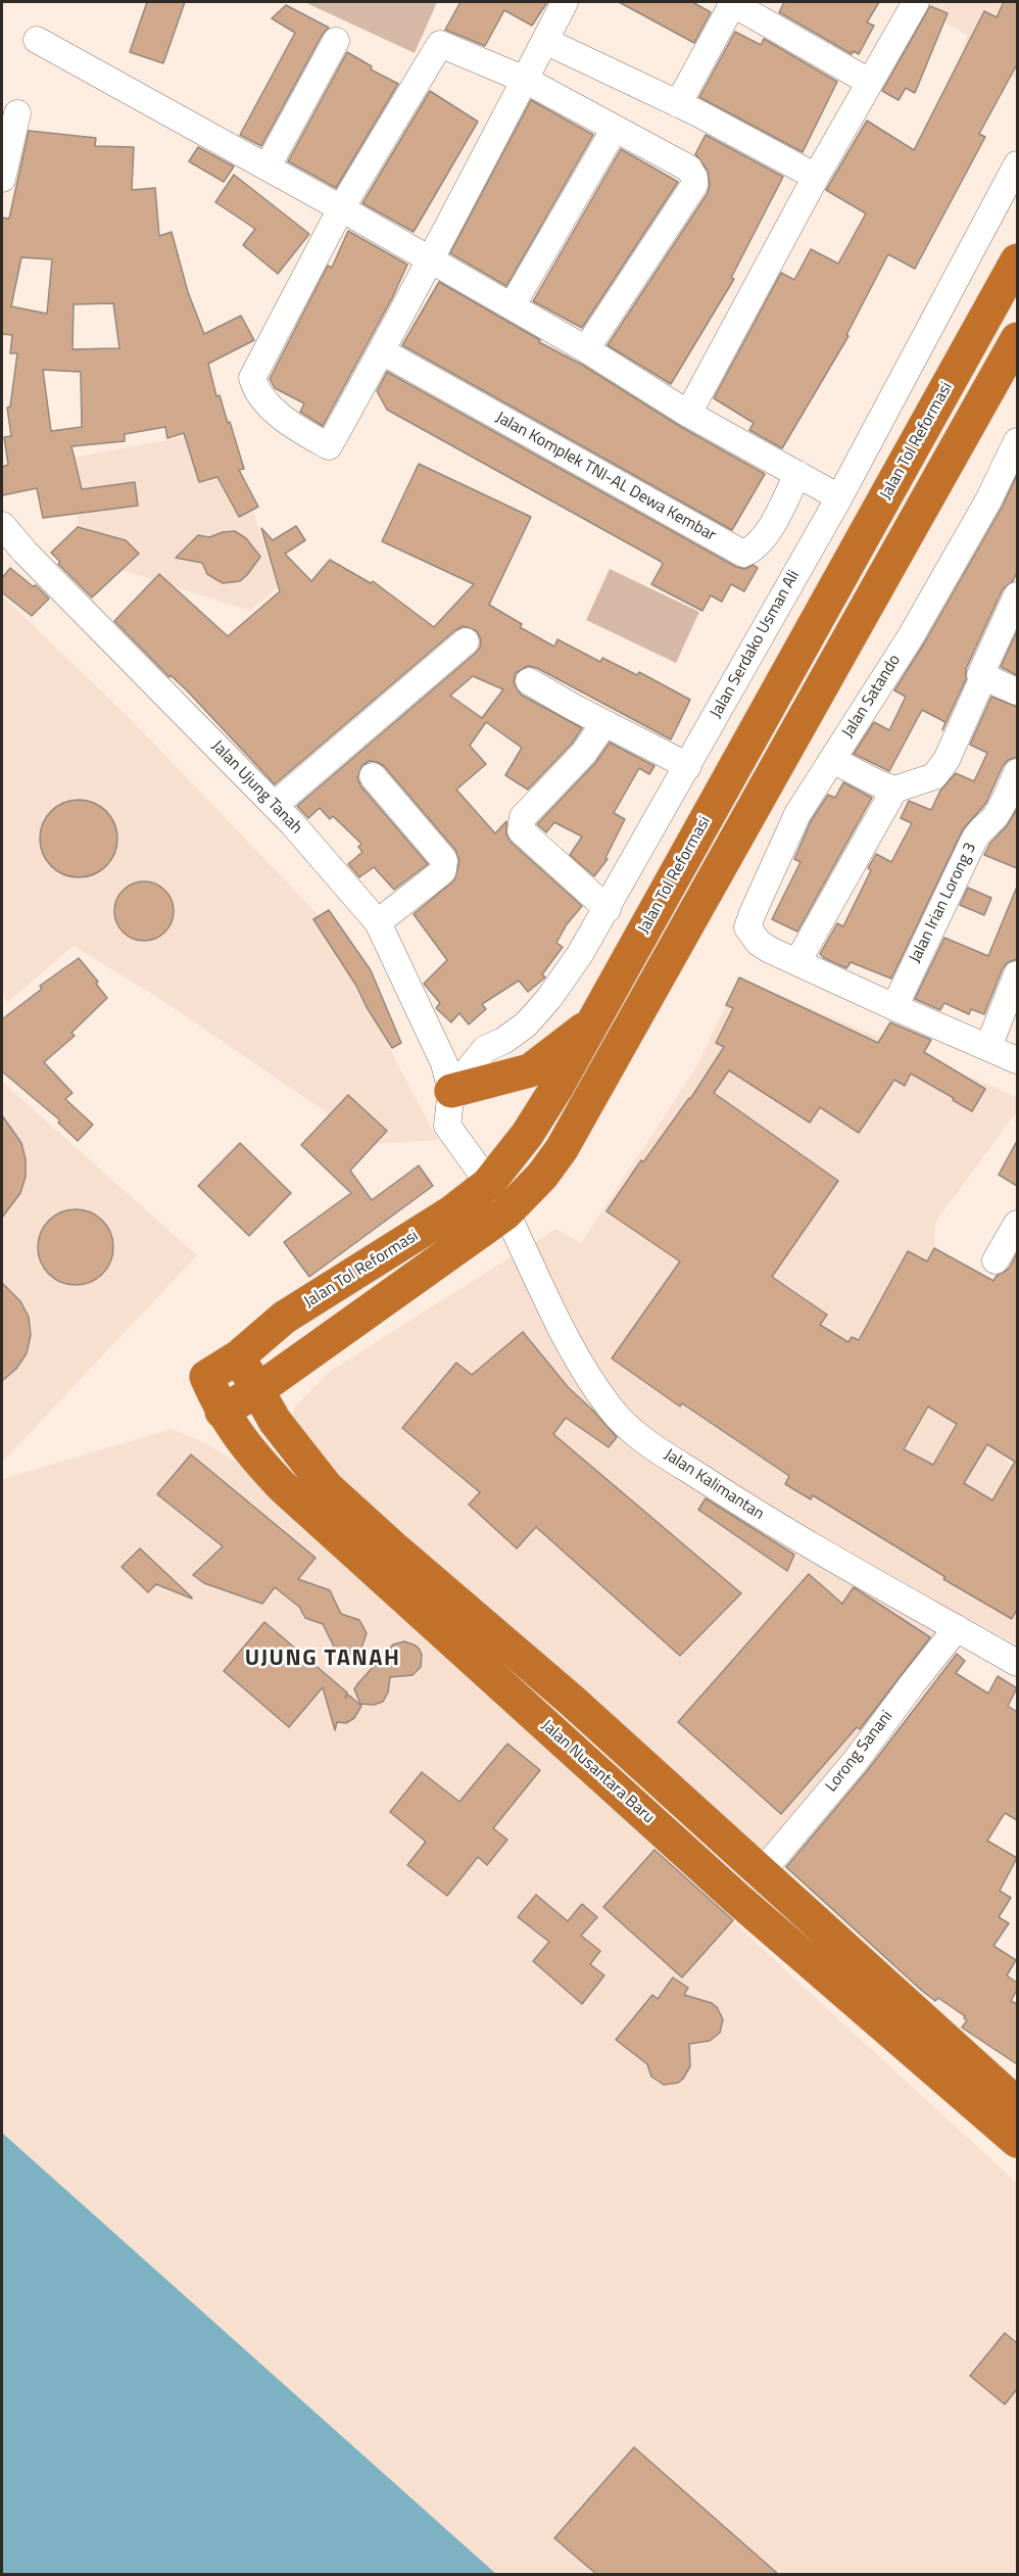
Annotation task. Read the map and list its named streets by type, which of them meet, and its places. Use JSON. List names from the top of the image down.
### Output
{
  "streets": {
    "highway": ["Jalan Tol Reformasi", "Jalan Nusantara Baru"],
    "street": [
      "Jalan Komplek TNI-AL Dewa Kembar",
      "Jalan Serdako Usman Ali",
      "Jalan Satando",
      "Jalan Ujung Tanah",
      "Jalan Irian Lorong 3",
      "Jalan Kalimantan",
      "Lorong Sanani"
    ]
  },
  "crossings": [
    ["Jalan Tol Reformasi", "Jalan Kalimantan"],
    ["Jalan Tol Reformasi", "Jalan Nusantara Baru"],
    ["Jalan Serdako Usman Ali", "Jalan Ujung Tanah"],
    ["Jalan Serdako Usman Ali", "Jalan Kalimantan"],
    ["Jalan Ujung Tanah", "Jalan Kalimantan"],
    ["Jalan Kalimantan", "Lorong Sanani"],
    ["Lorong Sanani", "Jalan Nusantara Baru"]
  ],
  "districts": ["UJUNG TANAH"]
}
